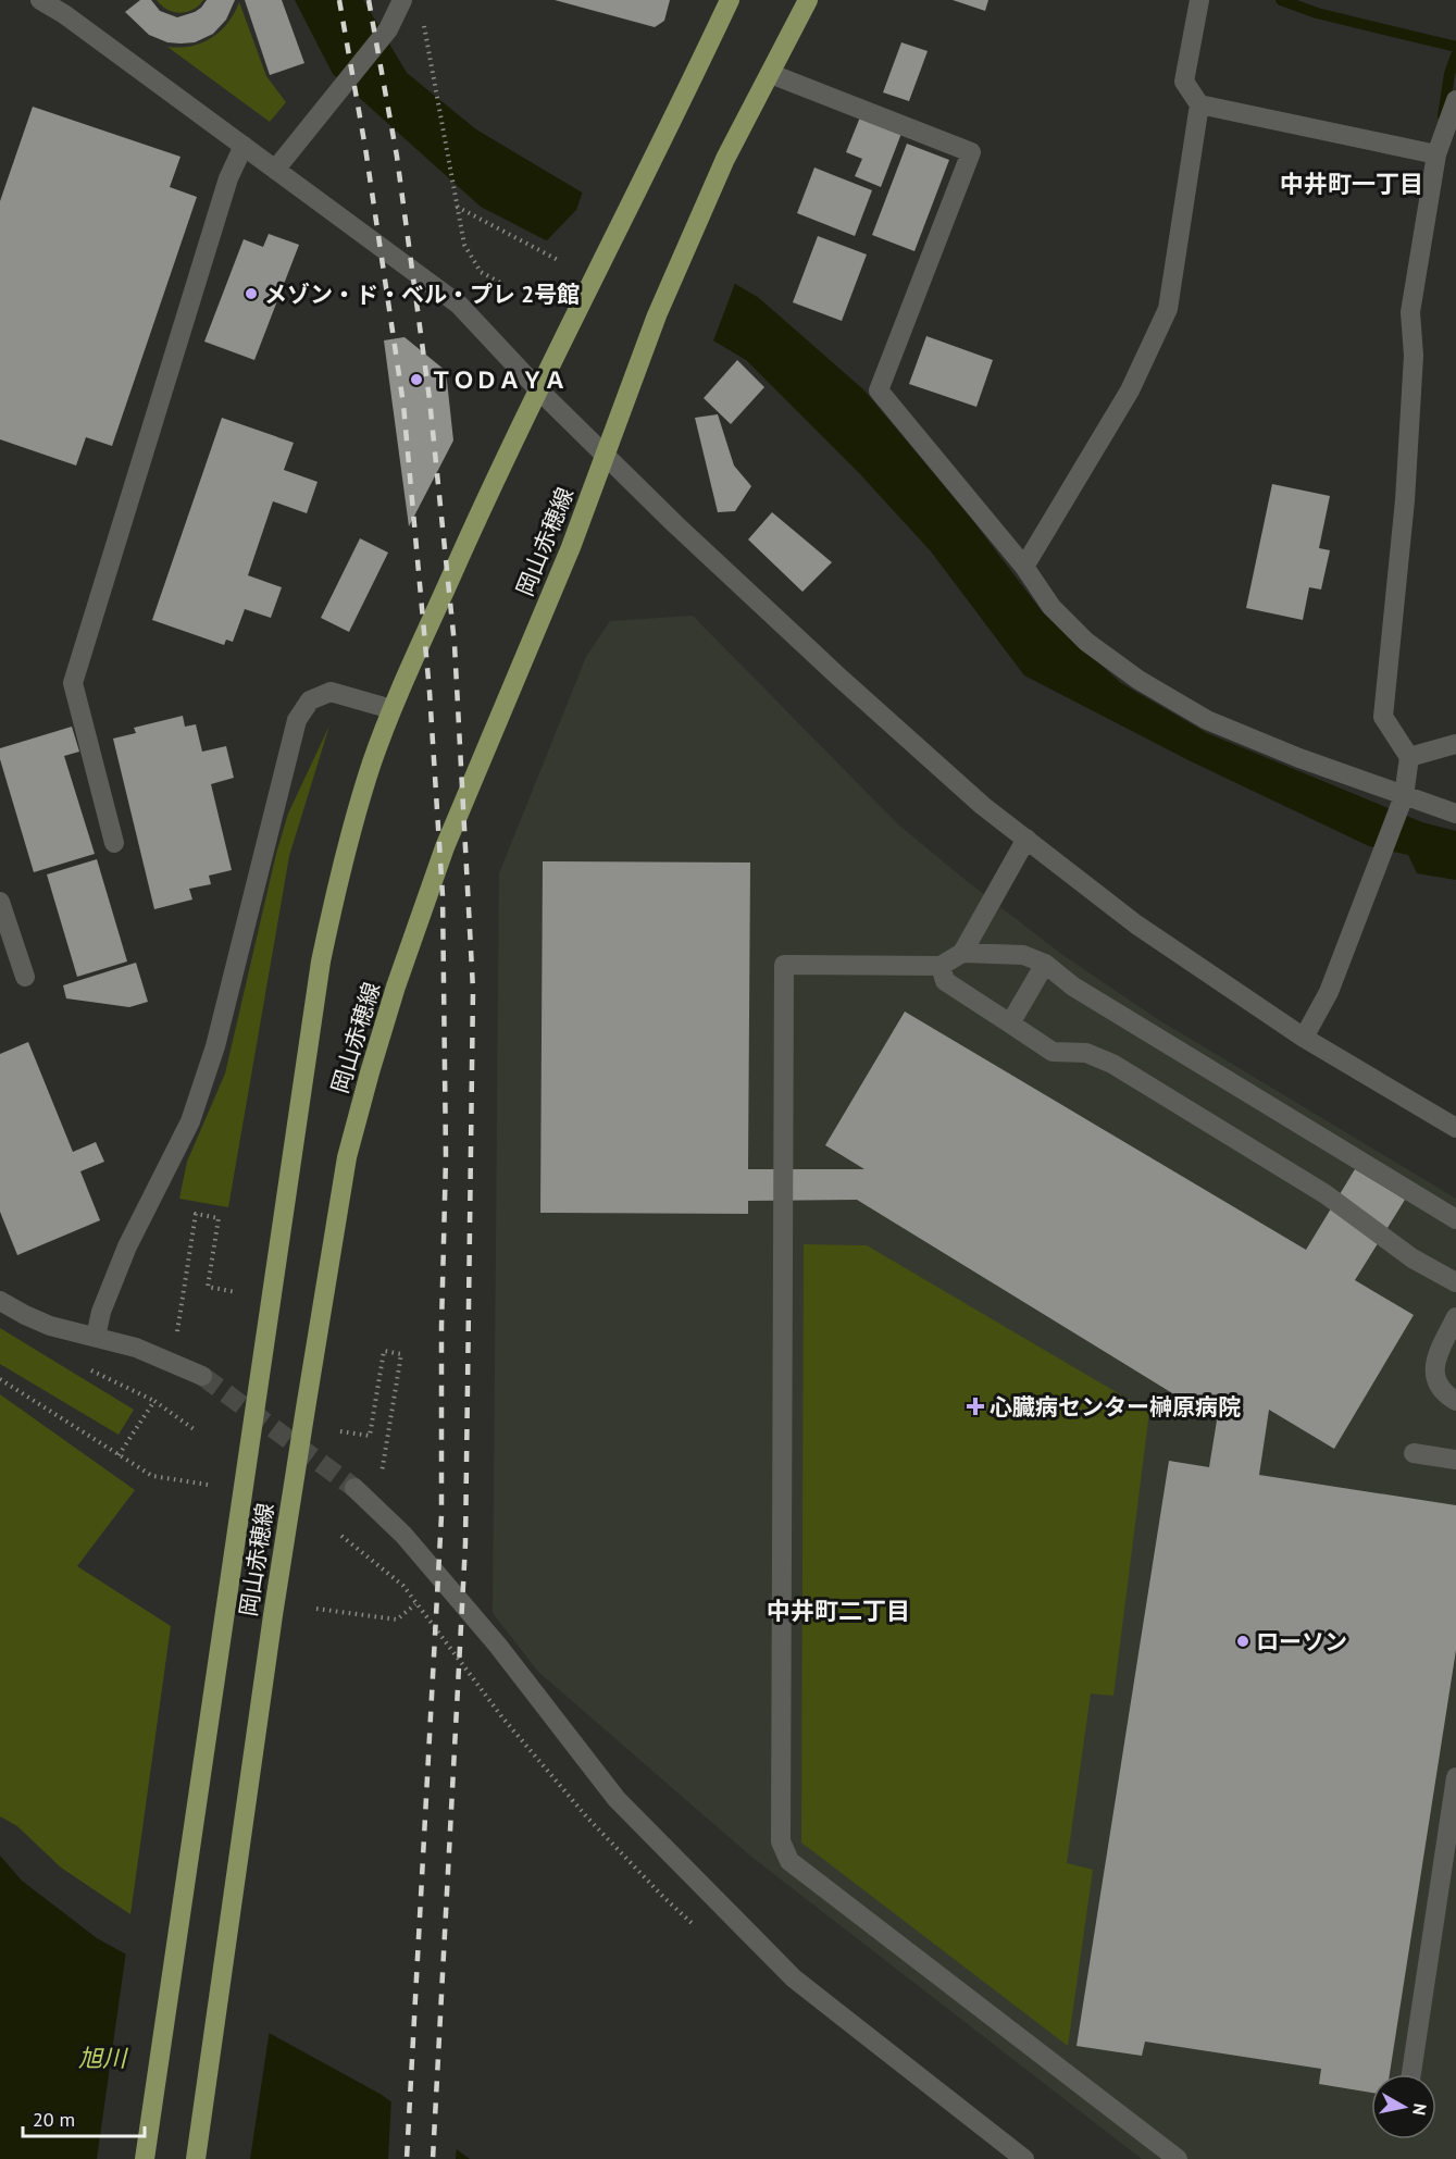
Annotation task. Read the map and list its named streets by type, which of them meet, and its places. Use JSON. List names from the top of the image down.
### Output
{
  "streets": {
    "main road": ["岡山赤穂線"]
  },
  "districts": ["中井町一丁目", "中井町二丁目"],
  "water": ["旭川"],
  "places": {
    "other": ["メゾン・ド・ベル・プレ 2号館", "ＴＯＤＡＹＡ", "ローソン"],
    "health": ["心臓病センター榊原病院"]
  },
  "scale_bar": "20 m",
  "north": "right"
}
